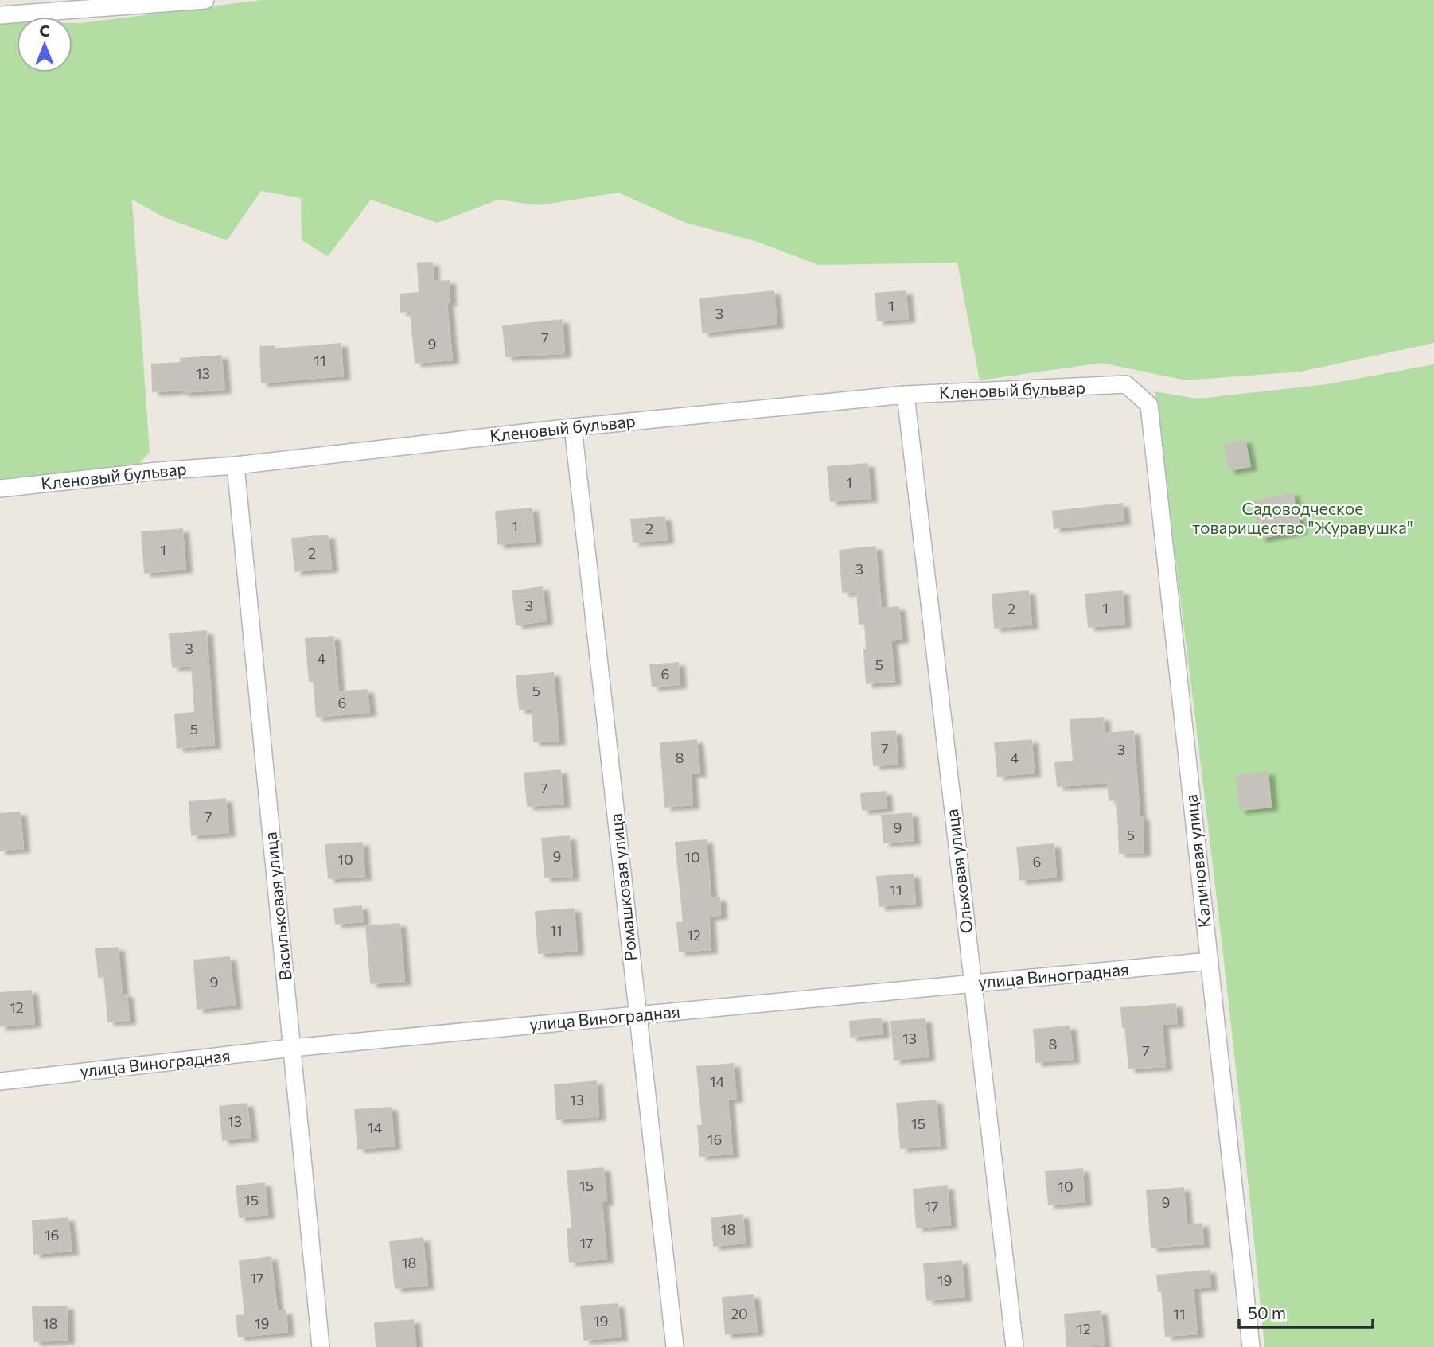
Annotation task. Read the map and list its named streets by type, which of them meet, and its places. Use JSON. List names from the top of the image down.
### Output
{
  "streets": {
    "street": [
      "Кленовый бульвар",
      "Калиновая улица",
      "Ольховая улица",
      "Ромашковая улица",
      "Васильковая улица",
      "улица Виноградная"
    ]
  },
  "crossings": [
    ["Кленовый бульвар", "Калиновая улица"],
    ["Кленовый бульвар", "Ольховая улица"],
    ["Кленовый бульвар", "Ромашковая улица"],
    ["Кленовый бульвар", "Васильковая улица"],
    ["Калиновая улица", "улица Виноградная"],
    ["Ольховая улица", "улица Виноградная"],
    ["Ромашковая улица", "улица Виноградная"],
    ["Васильковая улица", "улица Виноградная"]
  ],
  "parks": ["Садоводческое товарищество \"Журавушка\""],
  "house_numbers": [
    "1",
    "3",
    "7",
    "9",
    "11",
    "13",
    "1",
    "1",
    "2",
    "1",
    "2",
    "3",
    "3",
    "1",
    "2",
    "3",
    "4",
    "5",
    "6",
    "5",
    "6",
    "5",
    "7",
    "3",
    "8",
    "4",
    "7",
    "7",
    "9",
    "5",
    "9",
    "10",
    "10",
    "6",
    "11",
    "11",
    "12",
    "9",
    "12",
    "13",
    "8",
    "7",
    "14",
    "13",
    "13",
    "15",
    "14",
    "16",
    "15",
    "10",
    "15",
    "9",
    "17",
    "18",
    "16",
    "17",
    "18",
    "17",
    "19",
    "20",
    "11",
    "19",
    "18",
    "19",
    "12"
  ],
  "scale_bar": "50 m",
  "north": "top"
}
